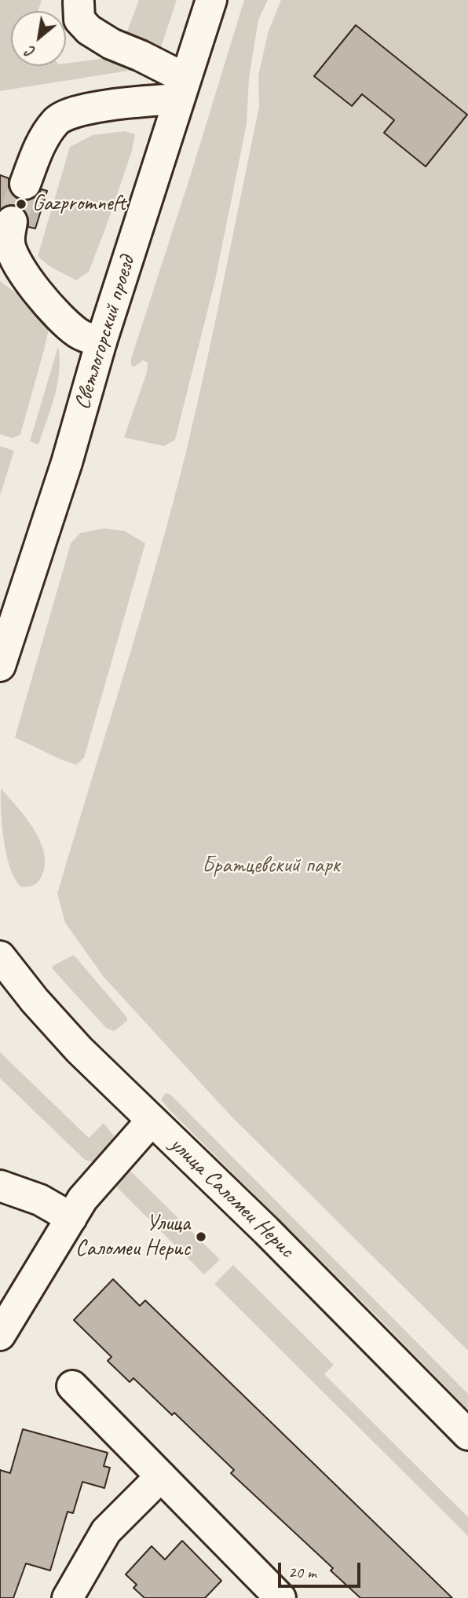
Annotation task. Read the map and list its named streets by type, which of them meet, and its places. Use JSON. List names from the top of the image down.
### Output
{
  "streets": {
    "main road": ["Светлогорский проезд", "улица Саломеи Нерис"]
  },
  "parks": ["Братцевский парк"],
  "places": ["Gazpromneft", "Улица Саломеи Нерис"],
  "scale_bar": "20 m",
  "north": "bottom left"
}
